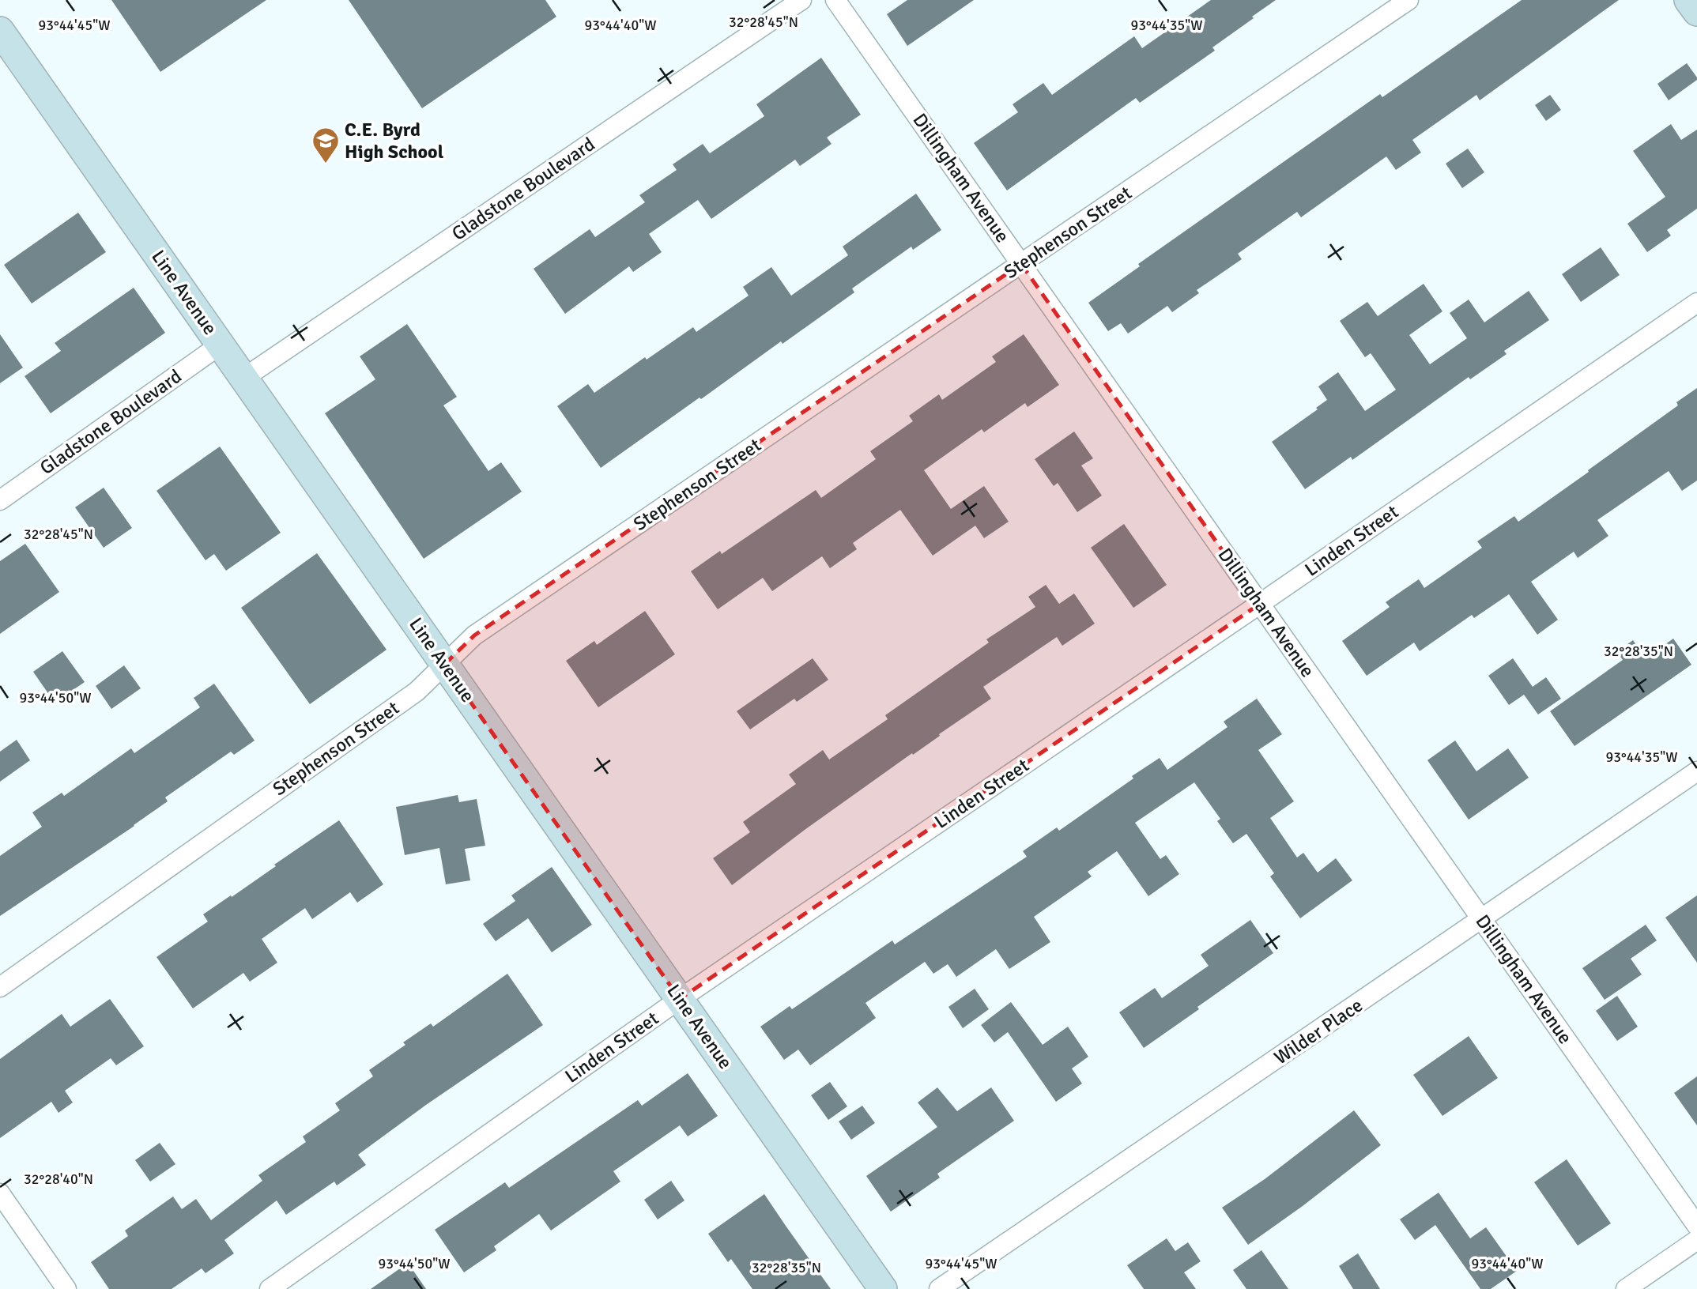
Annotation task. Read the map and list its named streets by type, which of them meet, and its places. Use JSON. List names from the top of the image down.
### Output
{
  "streets": {
    "main road": ["Line Avenue"],
    "street": [
      "Dillingham Avenue",
      "Gladstone Boulevard",
      "Stephenson Street",
      "Linden Street",
      "Wilder Place"
    ]
  },
  "crossings": [
    ["Dillingham Avenue", "Stephenson Street"],
    ["Dillingham Avenue", "Linden Street"],
    ["Dillingham Avenue", "Wilder Place"],
    ["Gladstone Boulevard", "Line Avenue"],
    ["Stephenson Street", "Line Avenue"],
    ["Line Avenue", "Linden Street"]
  ],
  "places": {
    "school or university": ["C.E. Byrd High School"]
  },
  "coordinates": [
    "32°28'45\"N",
    "93°44'45\"W",
    "93°44'40\"W",
    "93°44'35\"W",
    "32°28'35\"N",
    "93°44'50\"W",
    "32°28'40\"N"
  ]
}
